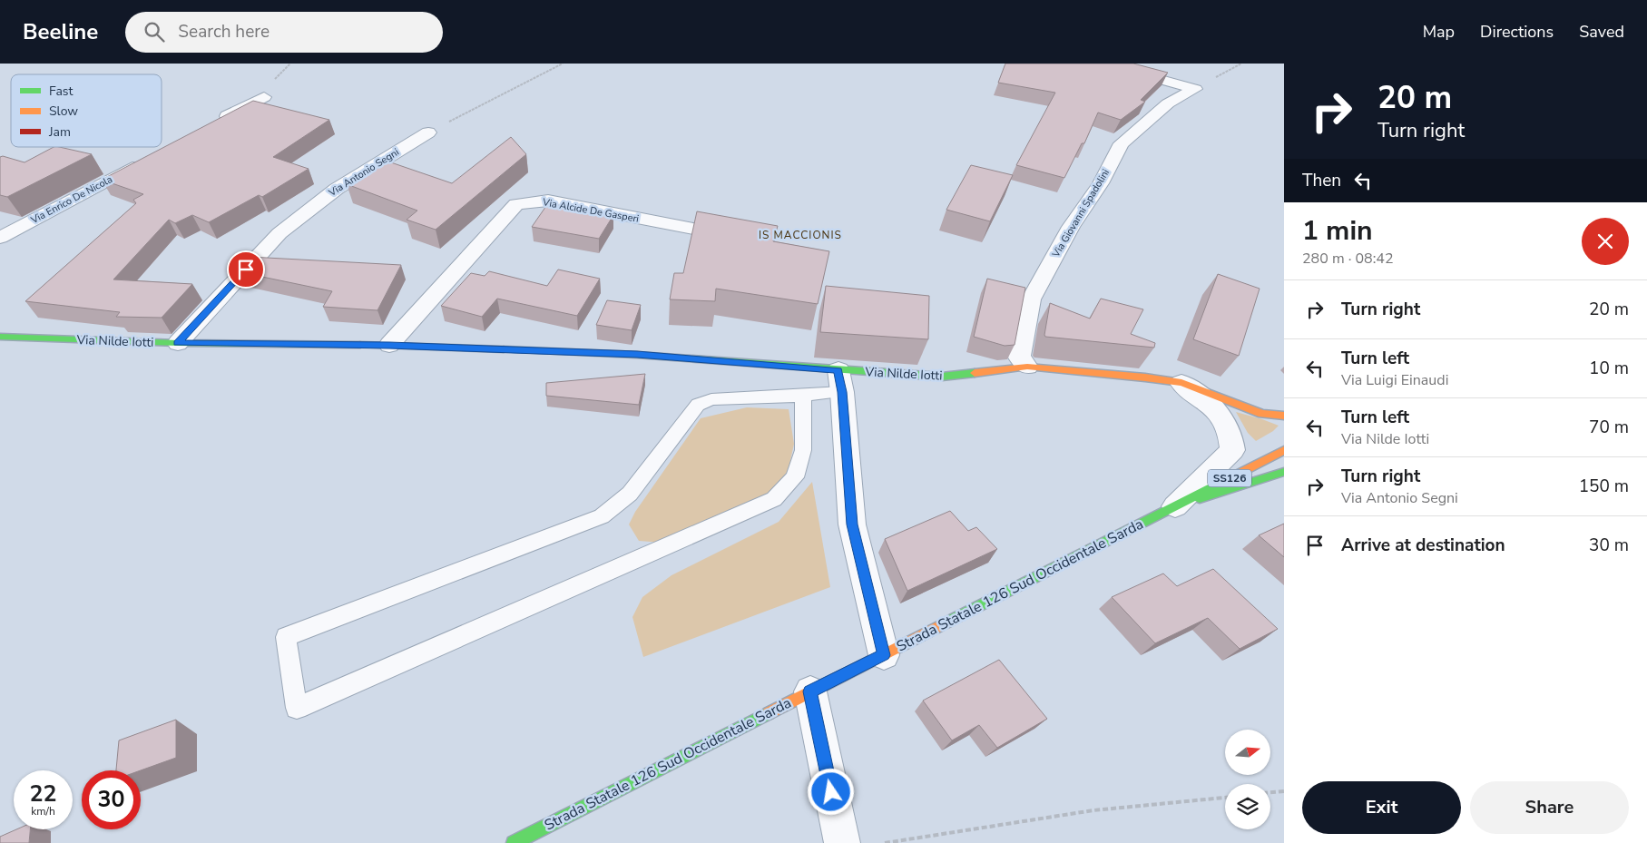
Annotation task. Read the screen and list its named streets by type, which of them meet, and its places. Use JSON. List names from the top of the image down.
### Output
{
  "streets": {
    "street": [
      "Via Antonio Segni",
      "Via Enrico De Nicola",
      "Via Alcide De Gasperi",
      "Via Giovanni Spadolini",
      "Via Nilde Iotti",
      "SS126",
      "Strada Statale 126 Sud Occidentale Sarda"
    ]
  },
  "crossings": [
    ["Via Antonio Segni", "Via Nilde Iotti"],
    ["Via Alcide De Gasperi", "Via Nilde Iotti"],
    ["Via Giovanni Spadolini", "Via Nilde Iotti"]
  ],
  "districts": ["IS MACCIONIS"],
  "legend": ["Fast", "Slow", "Jam"],
  "north": "right",
  "page": {
    "header": "Beeline",
    "search": "Search here",
    "nav": ["Map", "Directions", "Saved"],
    "turn": ["20 m", "Turn right"],
    "then": "Then",
    "heading": ["1 min", "280 m · 08:42"],
    "list": [
      {
        "name": "Turn right",
        "value": "20 m"
      },
      {
        "name": "Turn left",
        "note": "Via Luigi Einaudi",
        "value": "10 m"
      },
      {
        "name": "Turn left",
        "note": "Via Nilde Iotti",
        "value": "70 m"
      },
      {
        "name": "Turn right",
        "note": "Via Antonio Segni",
        "value": "150 m"
      },
      {
        "name": "Arrive at destination",
        "value": "30 m"
      }
    ],
    "speed": "22 km/h",
    "limit": "30",
    "buttons": ["Exit", "Share"]
  }
}
